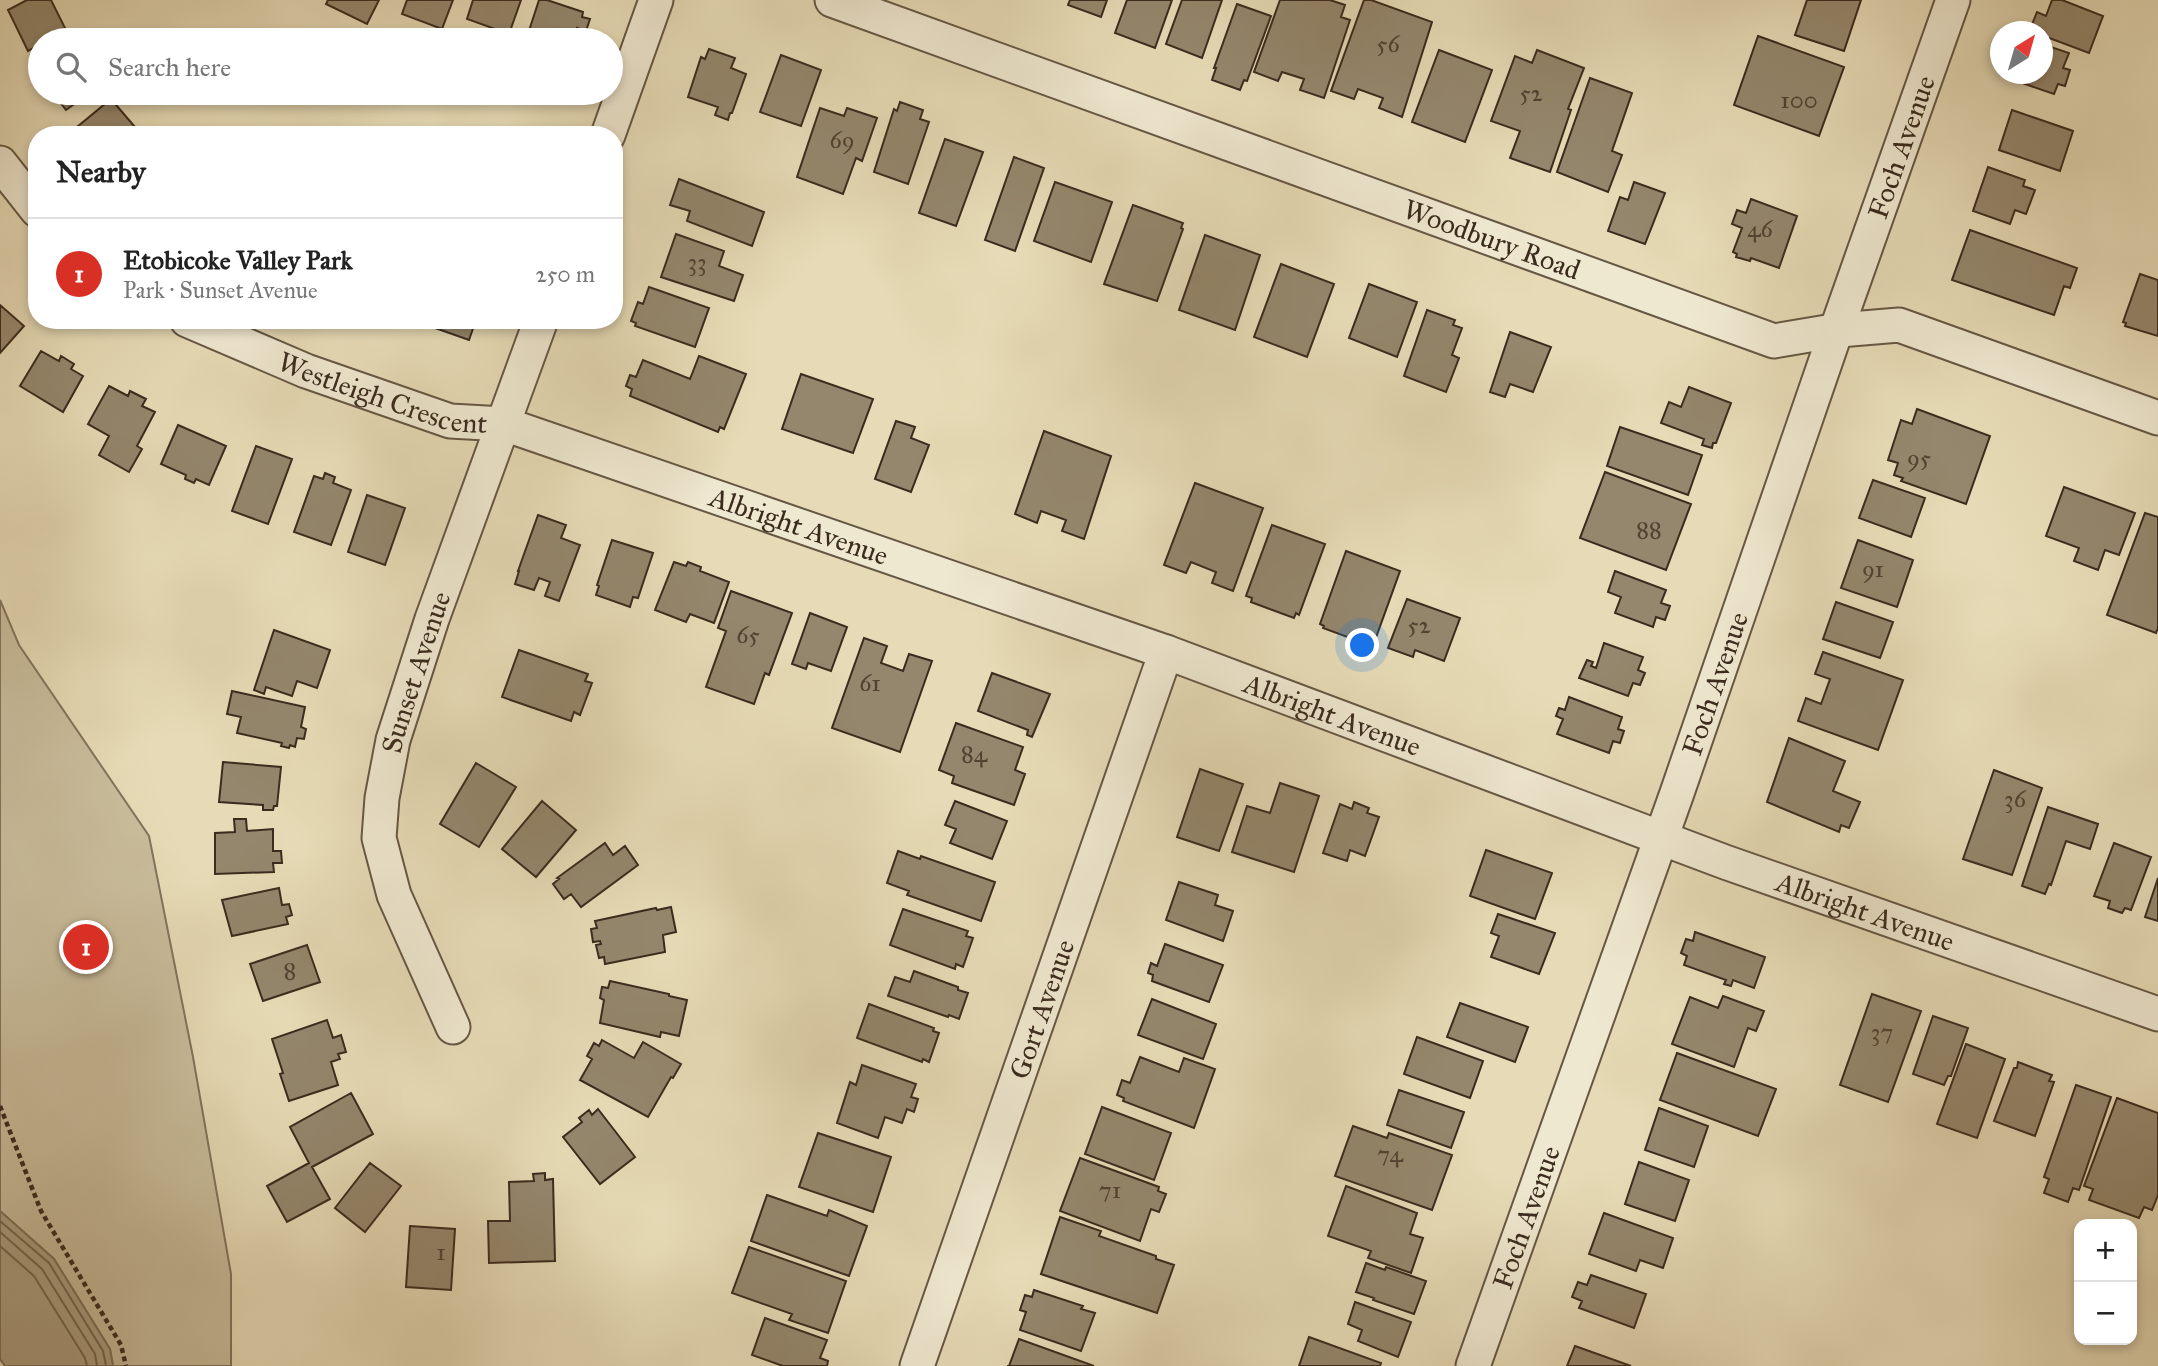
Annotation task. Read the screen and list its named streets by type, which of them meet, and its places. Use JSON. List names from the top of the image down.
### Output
{
  "streets": {
    "street": [
      "Foch Avenue",
      "Woodbury Road",
      "Westleigh Crescent",
      "Albright Avenue",
      "Sunset Avenue",
      "Gort Avenue"
    ]
  },
  "crossings": [
    ["Foch Avenue", "Woodbury Road"],
    ["Foch Avenue", "Albright Avenue"],
    ["Westleigh Crescent", "Albright Avenue"],
    ["Westleigh Crescent", "Sunset Avenue"],
    ["Albright Avenue", "Sunset Avenue"],
    ["Albright Avenue", "Gort Avenue"]
  ],
  "house_numbers": [
    "56",
    "52",
    "100",
    "69",
    "46",
    "33",
    "95",
    "88",
    "91",
    "52",
    "65",
    "61",
    "84",
    "36",
    "8",
    "37",
    "74",
    "71",
    "1"
  ],
  "north": "top right",
  "page": {
    "search": "Search here",
    "heading": "Nearby",
    "list": [
      {
        "mark": "1",
        "name": "Etobicoke Valley Park",
        "note": "Park · Sunset Avenue",
        "value": "250 m"
      }
    ],
    "pins": "1",
    "map_buttons": ["+", "−"]
  }
}
